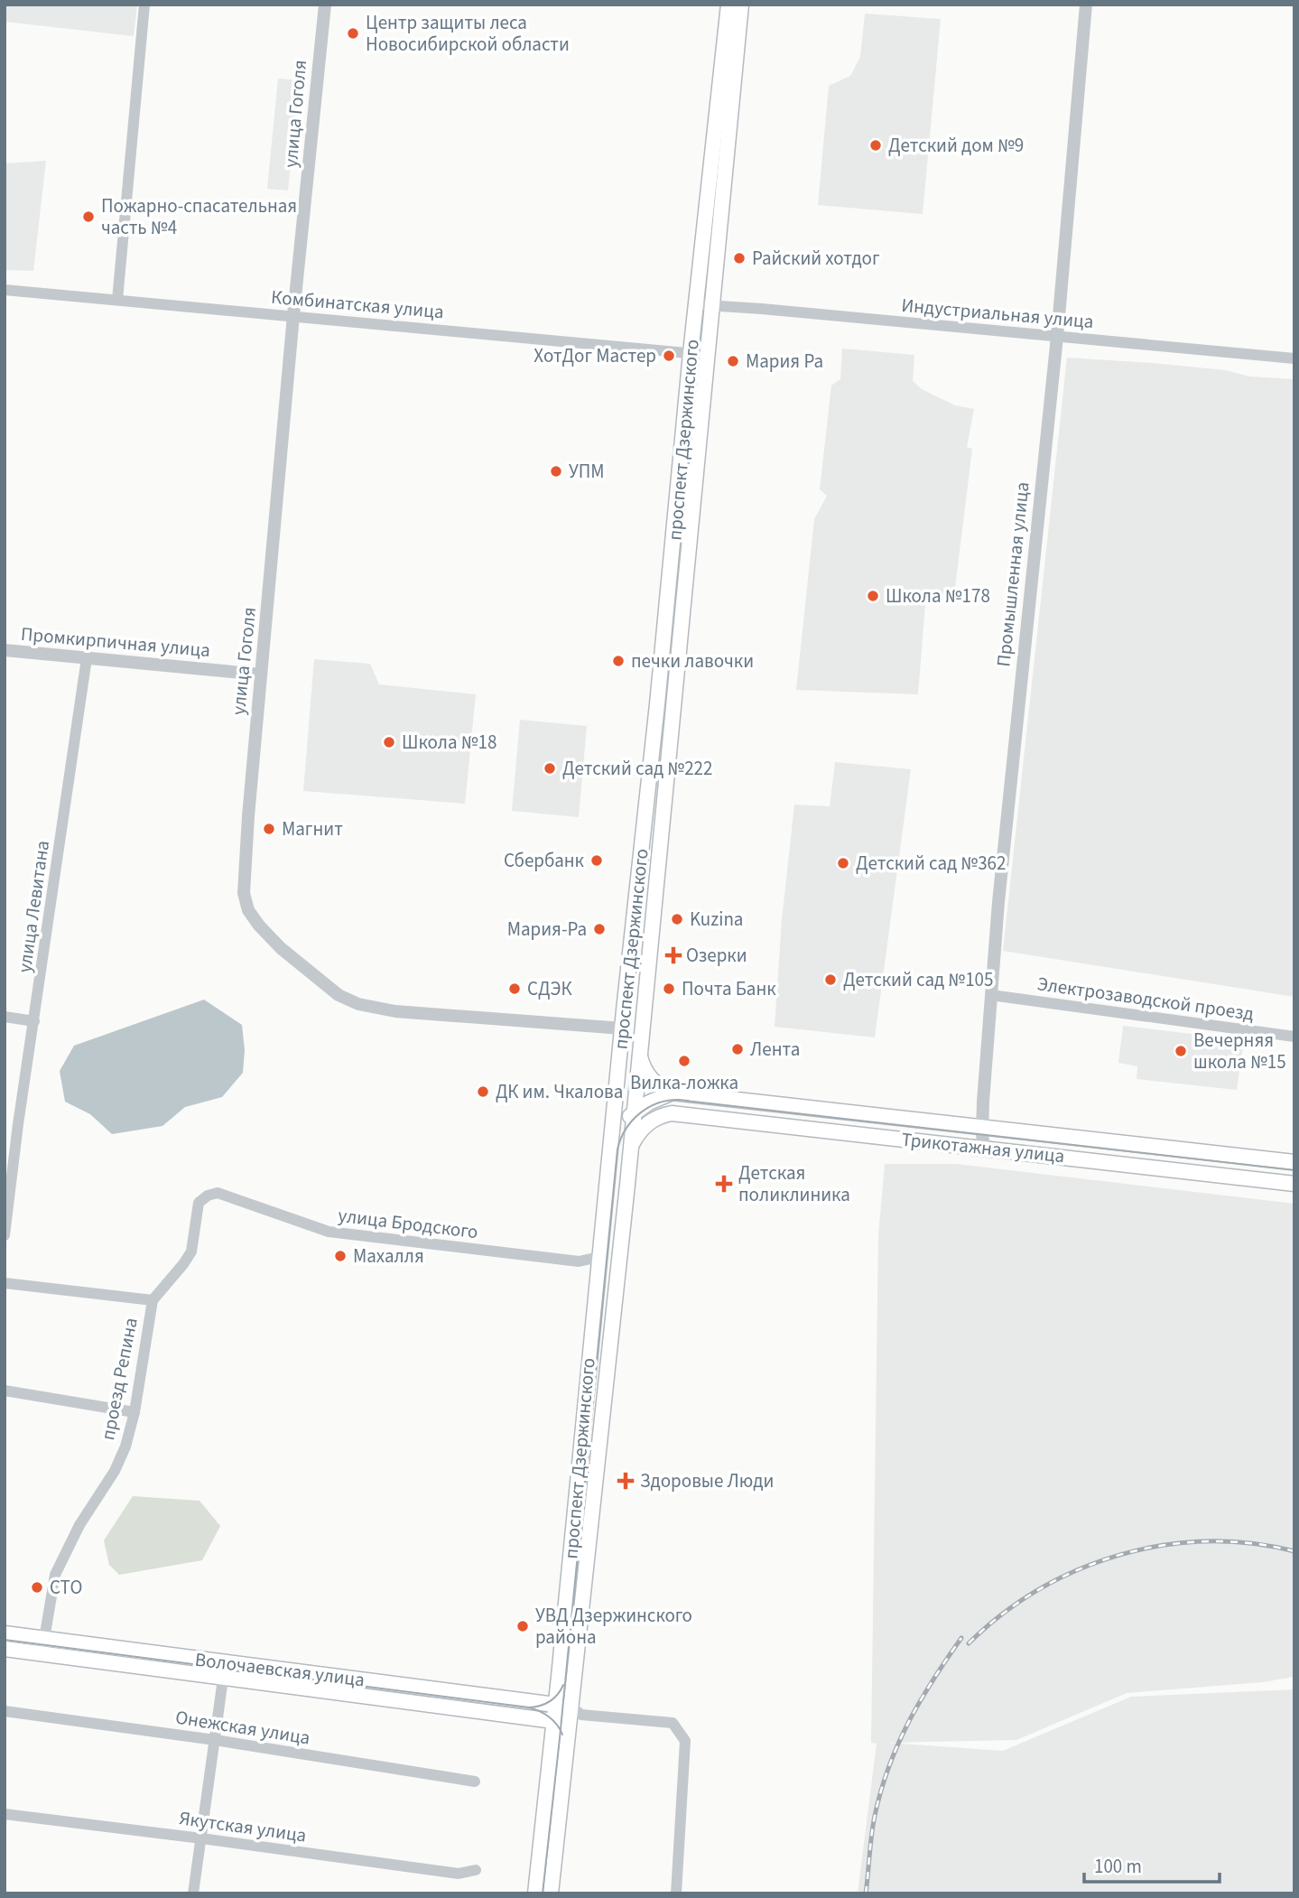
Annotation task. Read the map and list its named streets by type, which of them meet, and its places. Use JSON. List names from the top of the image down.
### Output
{
  "streets": {
    "main road": ["проспект Дзержинского", "Трикотажная улица", "Волочаевская улица"],
    "street": [
      "улица Гоголя",
      "Комбинатская улица",
      "Индустриальная улица",
      "Промышленная улица",
      "Промкирпичная улица",
      "улица Левитана",
      "Электрозаводской проезд",
      "улица Бродского",
      "проезд Репина",
      "Онежская улица",
      "Якутская улица"
    ]
  },
  "crossings": [
    ["улица Гоголя", "Комбинатская улица"],
    ["улица Гоголя", "проспект Дзержинского"],
    ["улица Гоголя", "Промкирпичная улица"],
    ["Комбинатская улица", "проспект Дзержинского"],
    ["Индустриальная улица", "проспект Дзержинского"],
    ["Индустриальная улица", "Промышленная улица"],
    ["проспект Дзержинского", "улица Бродского"],
    ["проспект Дзержинского", "Волочаевская улица"],
    ["Промышленная улица", "Электрозаводской проезд"],
    ["Промышленная улица", "Трикотажная улица"],
    ["Промкирпичная улица", "улица Левитана"],
    ["улица Бродского", "проезд Репина"],
    ["проезд Репина", "Волочаевская улица"]
  ],
  "places": {
    "other": [
      "Центр защиты леса Новосибирской области",
      "Детский дом №9",
      "Пожарно-спасательная часть №4",
      "Райский хотдог",
      "ХотДог Мастер",
      "Мария Ра",
      "УПМ",
      "Школа №178",
      "печки лавочки",
      "Школа №18",
      "Детский сад №222",
      "Магнит",
      "Сбербанк",
      "Детский сад №362",
      "Kuzina",
      "Мария-Ра",
      "Детский сад №105",
      "СДЭК",
      "Почта Банк",
      "Лента",
      "Вечерняя школа №15",
      "Вилка-ложка",
      "ДК им. Чкалова",
      "Махалля",
      "СТО",
      "УВД Дзержинского района"
    ],
    "health": ["Озерки", "Детская поликлиника", "Здоровые Люди"]
  },
  "scale_bar": "100 m"
}
